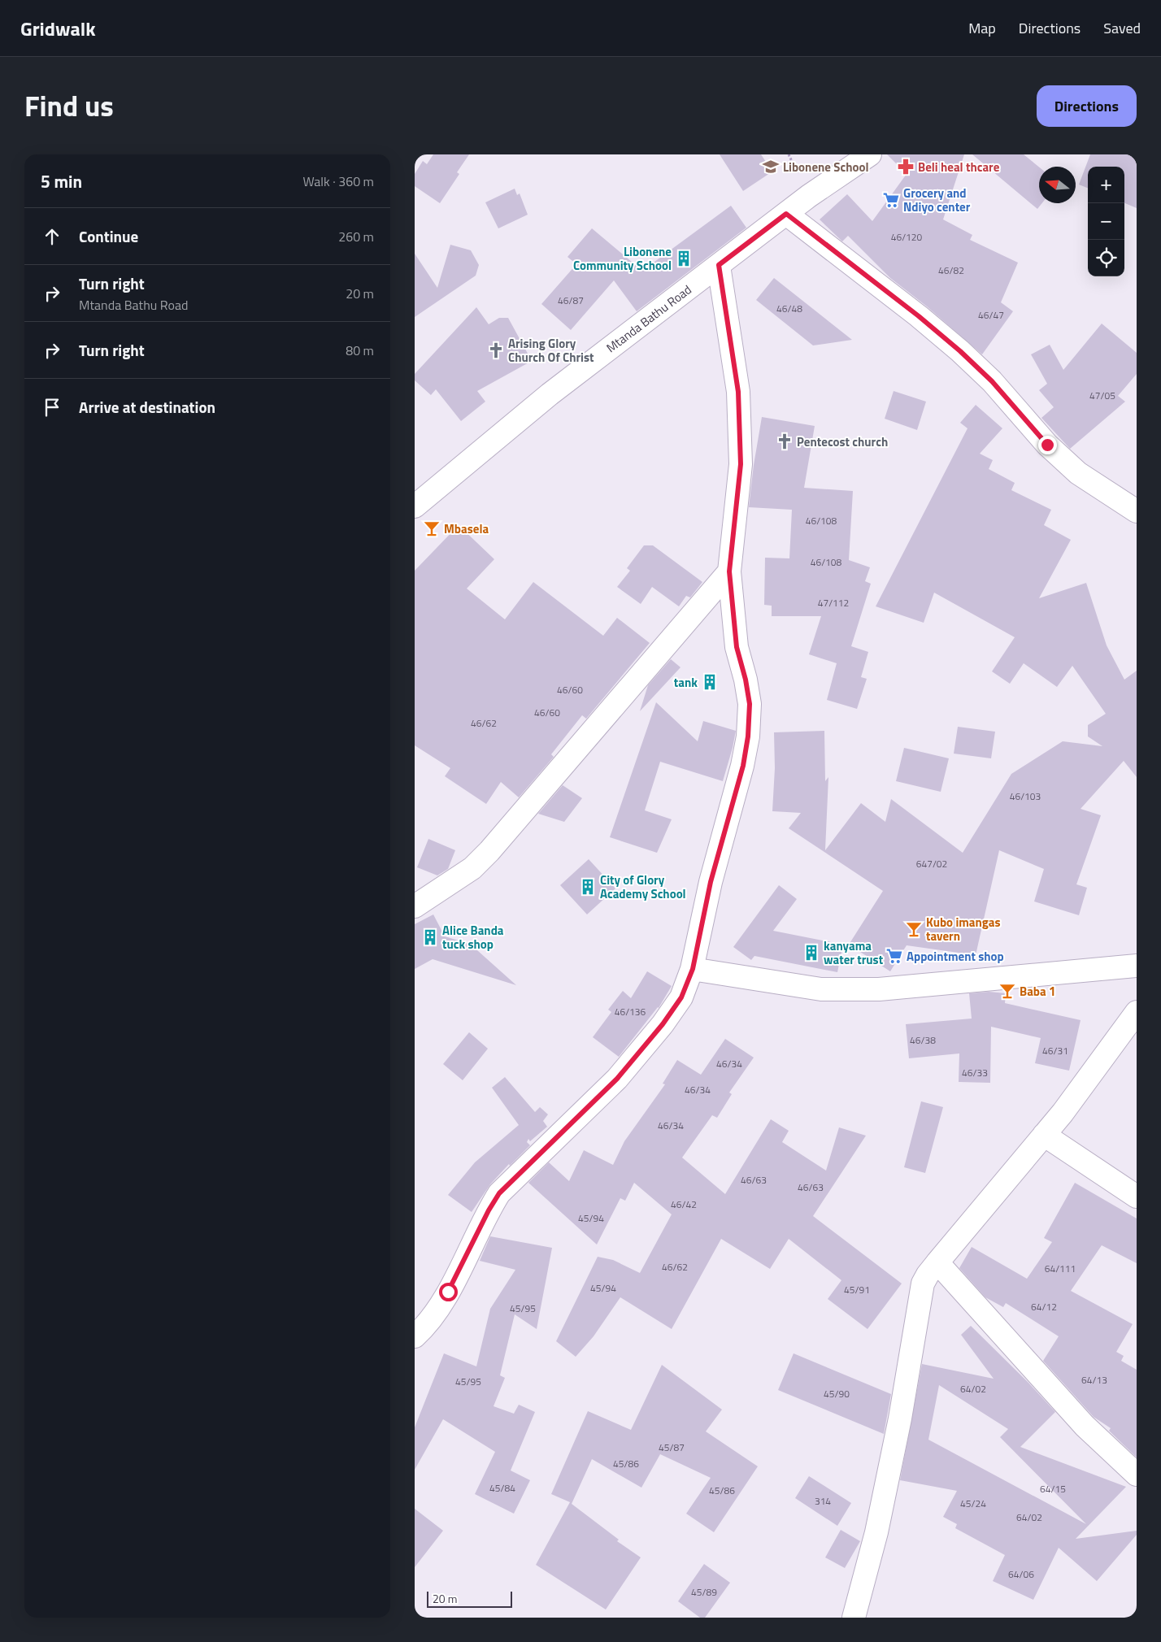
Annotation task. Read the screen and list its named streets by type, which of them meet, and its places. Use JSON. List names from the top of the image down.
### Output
{
  "streets": {
    "street": ["Mtanda Bathu Road"]
  },
  "places": {
    "school or university": ["Libonene School"],
    "pharmacy": ["Beli heal thcare"],
    "supermarket": ["Grocery and Ndiyo center", "Appointment shop"],
    "building": [
      "Libonene Community School",
      "tank",
      "City of Glory Academy School",
      "Alice Banda tuck shop",
      "kanyama water trust"
    ],
    "church": ["Arising Glory Church Of Christ", "Pentecost church"],
    "bar": ["Mbasela", "Kubo imangas tavern", "Baba 1"]
  },
  "house_numbers": [
    "46/120",
    "46/82",
    "46/87",
    "46/48",
    "46/47",
    "47/05",
    "46/108",
    "46/108",
    "47/112",
    "46/60",
    "46/60",
    "46/62",
    "46/103",
    "647/02",
    "46/136",
    "46/38",
    "46/31",
    "46/34",
    "46/33",
    "46/34",
    "46/34",
    "46/63",
    "46/63",
    "46/42",
    "45/94",
    "46/62",
    "64/111",
    "45/94",
    "45/91",
    "64/12",
    "45/95",
    "64/13",
    "45/95",
    "64/02",
    "45/90",
    "45/87",
    "45/86",
    "45/84",
    "64/15",
    "45/86",
    "314",
    "45/24",
    "64/02",
    "64/06",
    "45/89"
  ],
  "scale_bar": "20 m",
  "north": "left",
  "page": {
    "header": "Gridwalk",
    "nav": ["Map", "Directions", "Saved"],
    "title": "Find us",
    "buttons": "Directions",
    "heading": ["5 min", "Walk · 360 m"],
    "map_buttons": ["+", "−"],
    "list": [
      ["Continue", "260 m"],
      ["Turn right", "Mtanda Bathu Road", "20 m"],
      ["Turn right", "80 m"],
      "Arrive at destination"
    ],
    "scale": "20 m"
  }
}
